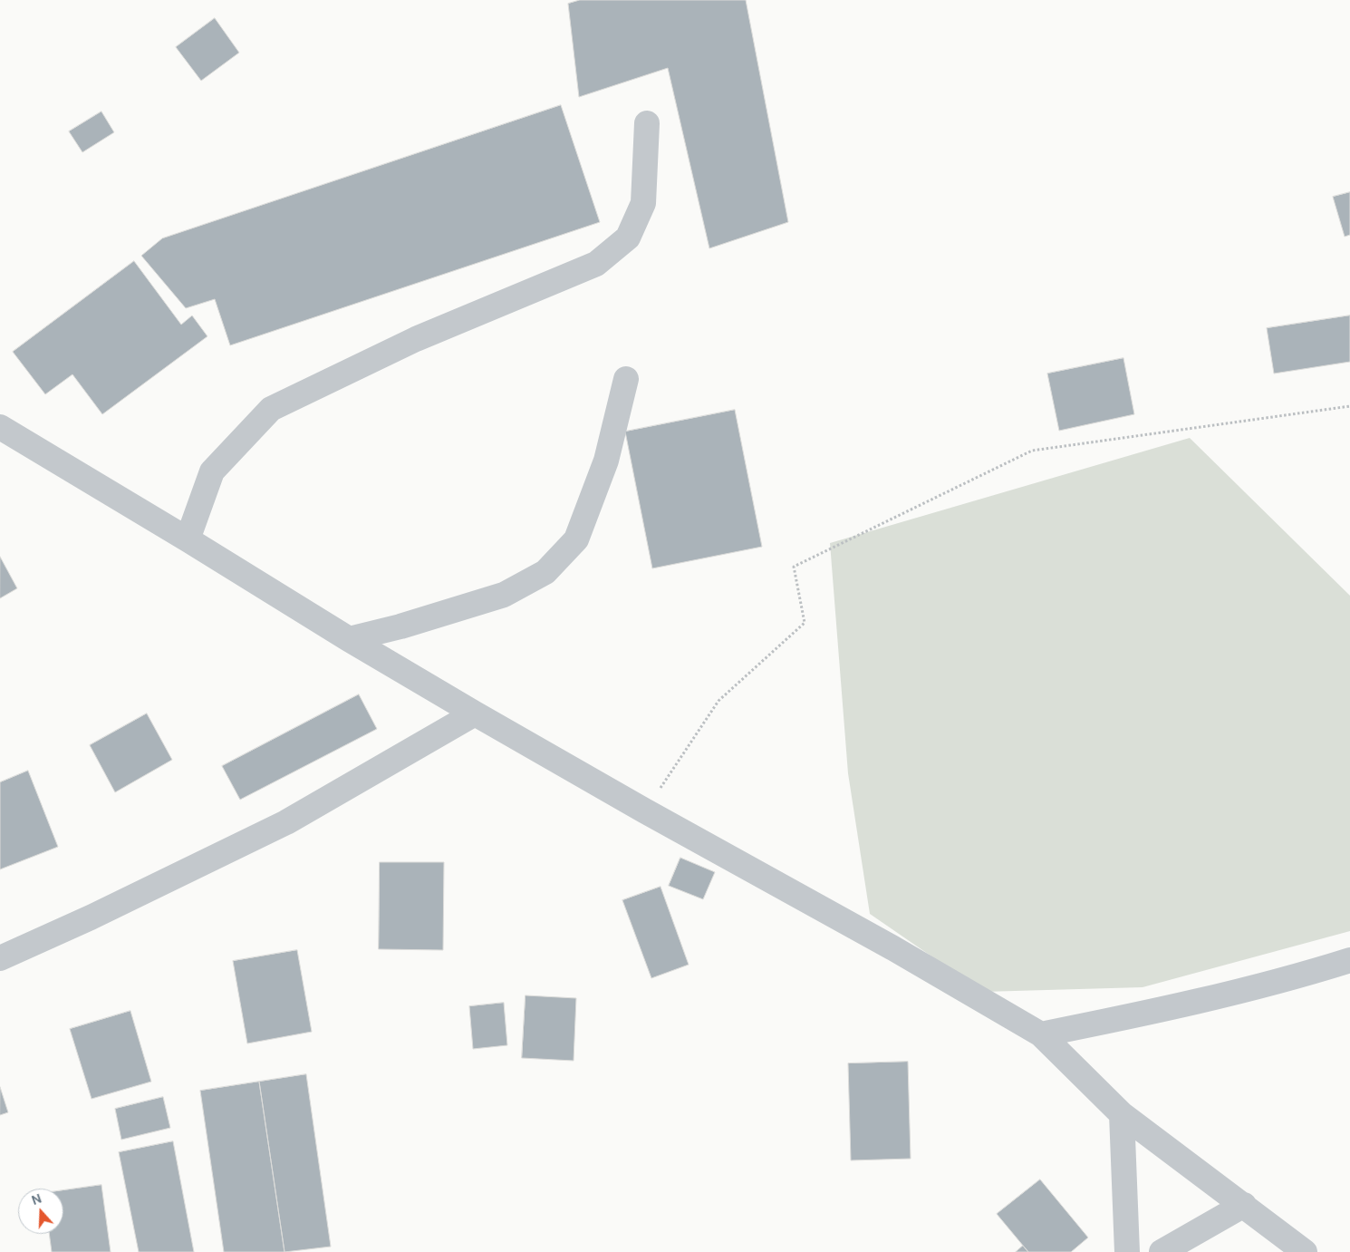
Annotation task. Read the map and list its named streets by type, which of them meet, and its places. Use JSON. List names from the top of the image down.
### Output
{
  "north": "top"
}
